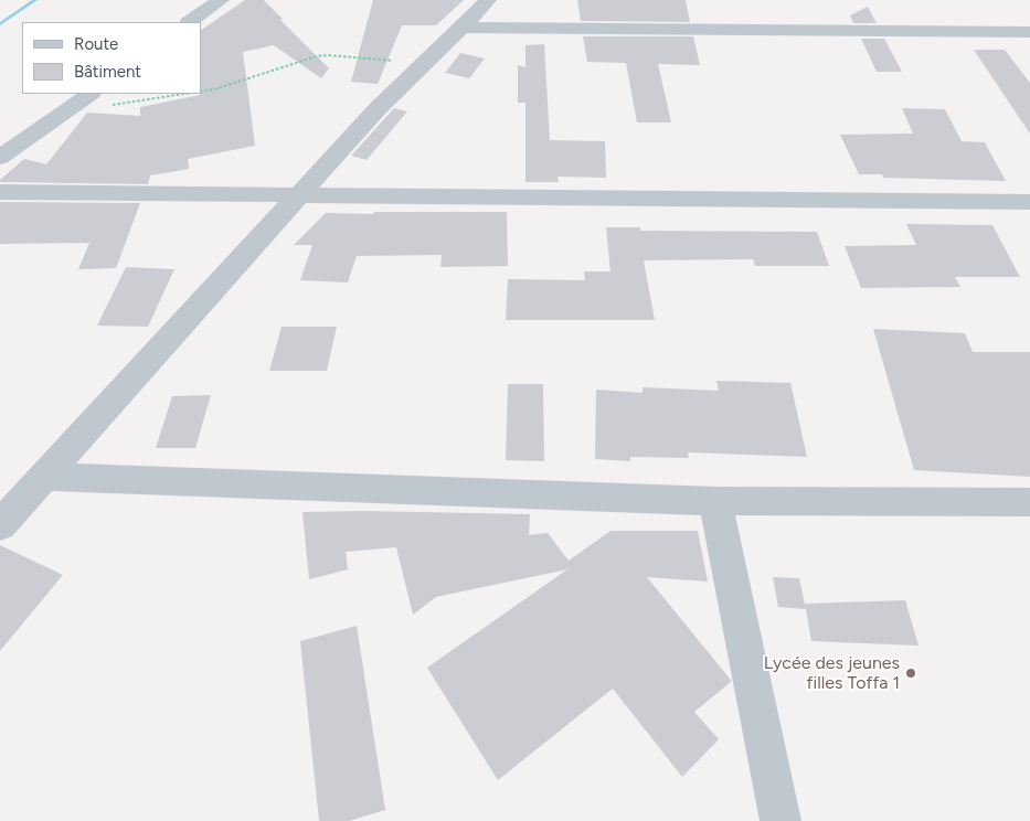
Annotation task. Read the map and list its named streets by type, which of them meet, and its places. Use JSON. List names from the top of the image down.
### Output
{
  "places": ["Lycée des jeunes filles Toffa 1"],
  "legend": ["Route", "Bâtiment"]
}
